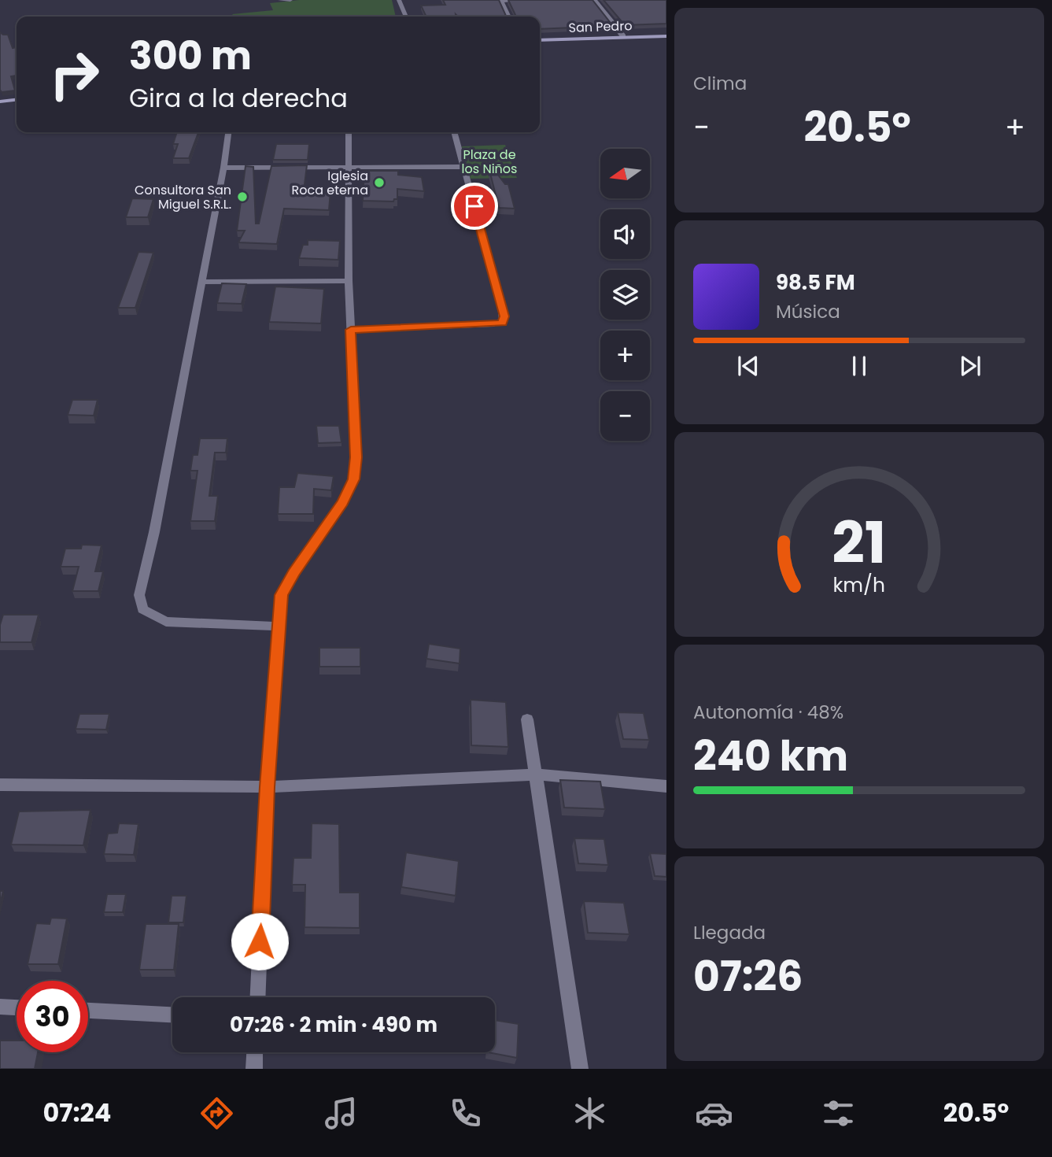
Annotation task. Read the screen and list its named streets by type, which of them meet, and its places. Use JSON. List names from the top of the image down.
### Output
{
  "streets": {
    "main road": ["San Pedro"]
  },
  "parks": ["Plaza de los Niños"],
  "places": ["Iglesia Roca eterna", "Consultora San Miguel S.R.L."],
  "north": "left",
  "page": {
    "tile": [
      "Clima",
      ["Autonomía · 48%", "240 km"],
      ["Llegada", "07:26"]
    ],
    "turn": ["300 m", "Gira a la derecha"],
    "heat": ["−", "20.5°", "+"],
    "map_buttons": ["+", "−"],
    "song": ["98.5 FM", "Música"],
    "limit": "30",
    "trip": "07:26 · 2 min · 490 m",
    "tabs": ["07:24", "20.5°"],
    "gauge": ["21", "km/h"]
  }
}
